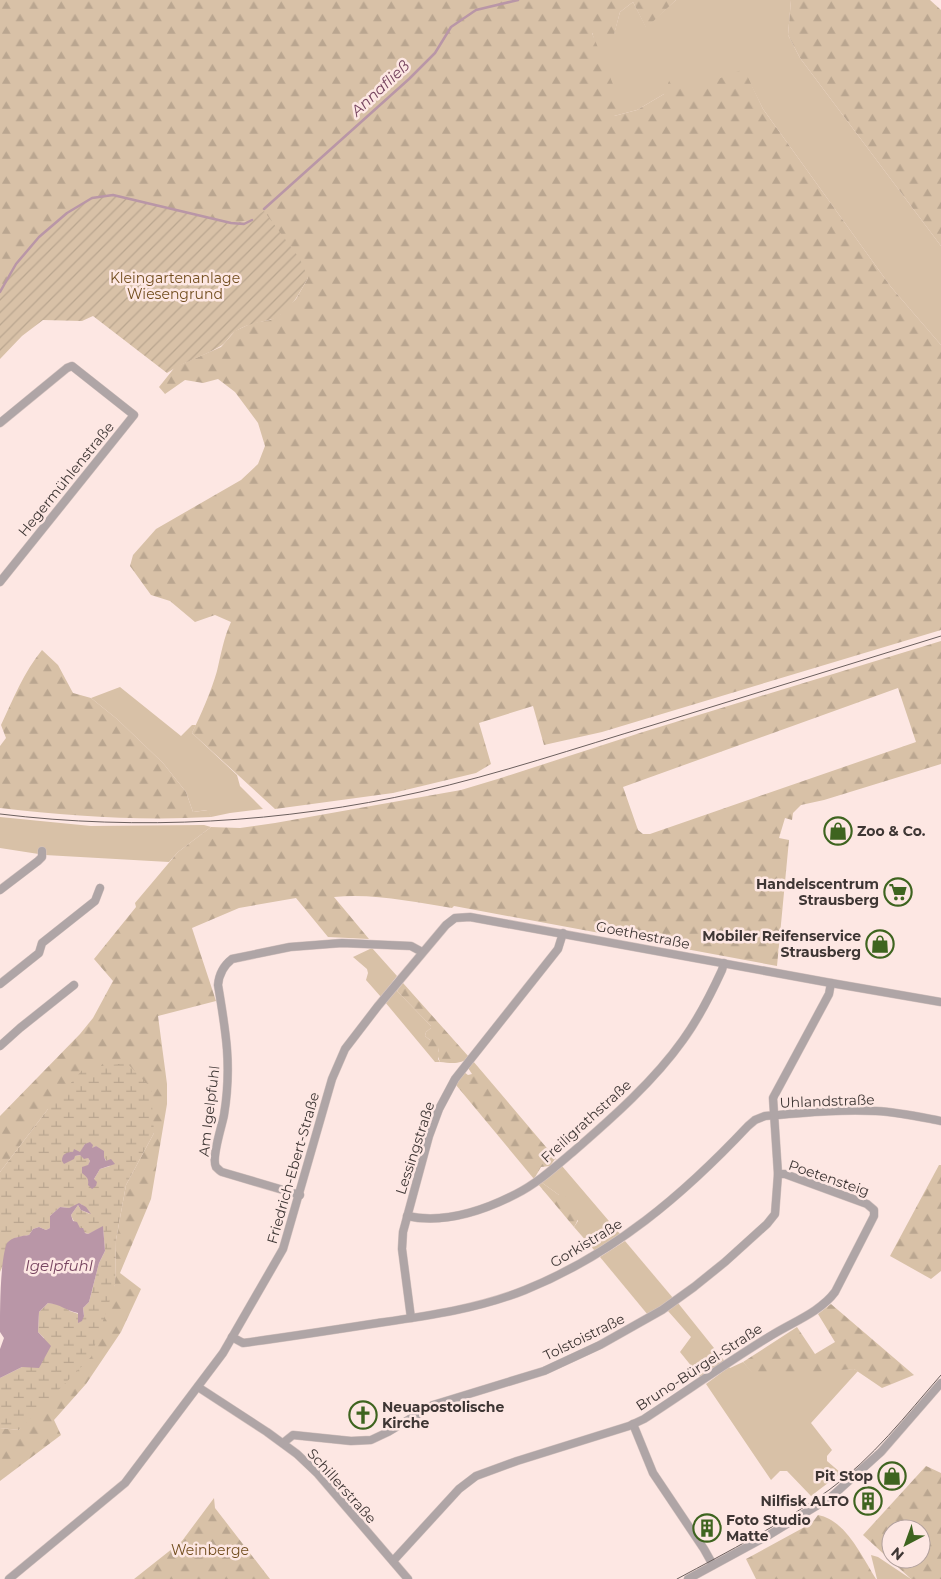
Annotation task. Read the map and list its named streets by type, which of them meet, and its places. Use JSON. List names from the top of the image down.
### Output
{
  "streets": {
    "street": [
      "Hegermühlenstraße",
      "Goethestraße",
      "Uhlandstraße",
      "Am Igelpfuhl",
      "Freiligrathstraße",
      "Lessingstraße",
      "Friedrich-Ebert-Straße",
      "Poetensteig",
      "Gorkistraße",
      "Tolstoistraße",
      "Bruno-Bürgel-Straße",
      "Schillerstraße"
    ]
  },
  "crossings": [
    ["Goethestraße", "Freiligrathstraße"],
    ["Goethestraße", "Lessingstraße"],
    ["Goethestraße", "Friedrich-Ebert-Straße"],
    ["Uhlandstraße", "Gorkistraße"],
    ["Uhlandstraße", "Tolstoistraße"],
    ["Am Igelpfuhl", "Friedrich-Ebert-Straße"],
    ["Freiligrathstraße", "Lessingstraße"],
    ["Lessingstraße", "Gorkistraße"],
    ["Friedrich-Ebert-Straße", "Gorkistraße"],
    ["Friedrich-Ebert-Straße", "Schillerstraße"],
    ["Poetensteig", "Tolstoistraße"],
    ["Poetensteig", "Bruno-Bürgel-Straße"],
    ["Gorkistraße", "Tolstoistraße"],
    ["Tolstoistraße", "Schillerstraße"],
    ["Bruno-Bürgel-Straße", "Schillerstraße"]
  ],
  "water": ["Annafließ", "Igelpfuhl"],
  "parks": ["Kleingartenanlage Wiesengrund", "Weinberge"],
  "places": {
    "shop": ["Zoo & Co.", "Mobiler Reifenservice Strausberg", "Pit Stop"],
    "supermarket": ["Handelscentrum Strausberg"],
    "church": ["Neuapostolische Kirche"],
    "building": ["Nilfisk ALTO", "Foto Studio Matte"]
  },
  "north": "bottom left"
}
